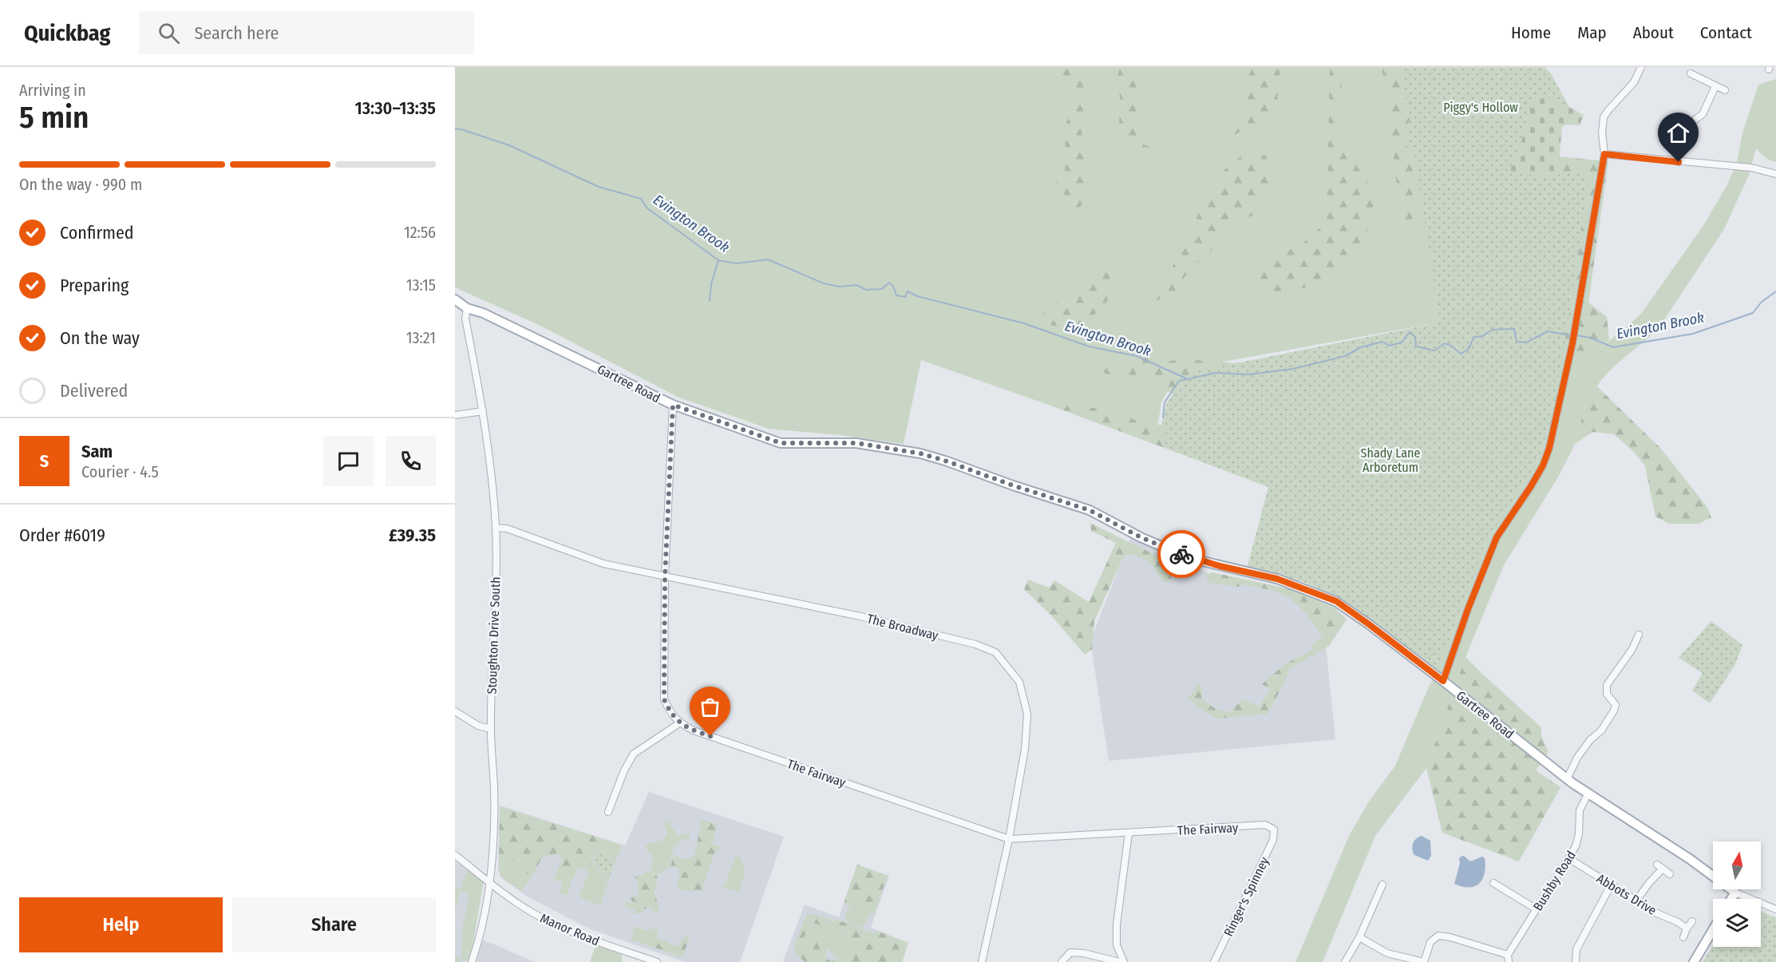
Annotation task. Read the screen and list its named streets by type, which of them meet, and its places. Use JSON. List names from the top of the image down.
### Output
{
  "streets": {
    "main road": ["Gartree Road"],
    "street": [
      "The Broadway",
      "Stoughton Drive South",
      "The Fairway",
      "Bushby Road",
      "Abbots Drive",
      "Ringer's Spinney",
      "Manor Road"
    ]
  },
  "crossings": [
    ["Gartree Road", "Stoughton Drive South"],
    ["Gartree Road", "Bushby Road"],
    ["The Broadway", "Stoughton Drive South"],
    ["The Broadway", "The Fairway"],
    ["Stoughton Drive South", "Manor Road"],
    ["The Fairway", "Ringer's Spinney"],
    ["Bushby Road", "Abbots Drive"]
  ],
  "water": ["Evington Brook"],
  "parks": ["Piggy's Hollow", "Shady Lane Arboretum"],
  "north": "top",
  "page": {
    "header": "Quickbag",
    "search": "Search here",
    "nav": [
      "Home",
      "Map",
      "About",
      "Contact"
    ],
    "heading": ["5 min", "Arriving in", "13:30–13:35"],
    "panel": [
      "Sam",
      "Courier · 4.5",
      "Order #6019",
      "£39.35"
    ],
    "bar": "On the way · 990 m",
    "list": [
      ["Confirmed", "12:56"],
      ["Preparing", "13:15"],
      ["On the way", "13:21"],
      "Delivered"
    ],
    "round": "S",
    "buttons": ["Help", "Share"]
  }
}
